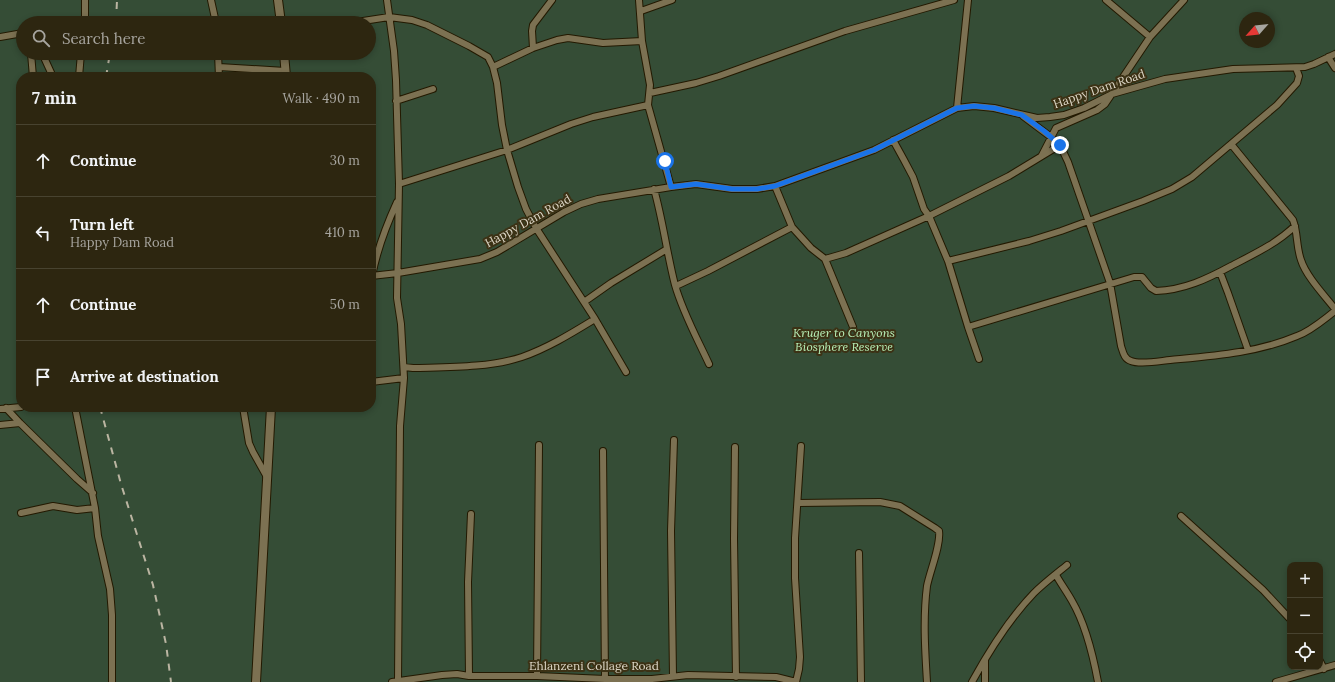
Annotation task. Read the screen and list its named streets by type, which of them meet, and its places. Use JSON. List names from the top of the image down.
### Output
{
  "streets": {
    "street": ["Happy Dam Road", "Ehlanzeni Collage Road"]
  },
  "parks": ["Kruger to Canyons Biosphere Reserve"],
  "north": "bottom left",
  "page": {
    "search": "Search here",
    "heading": ["7 min", "Walk · 490 m"],
    "list": [
      ["Continue", "30 m"],
      ["Turn left", "Happy Dam Road", "410 m"],
      ["Continue", "50 m"],
      "Arrive at destination"
    ],
    "map_buttons": ["+", "−"]
  }
}
